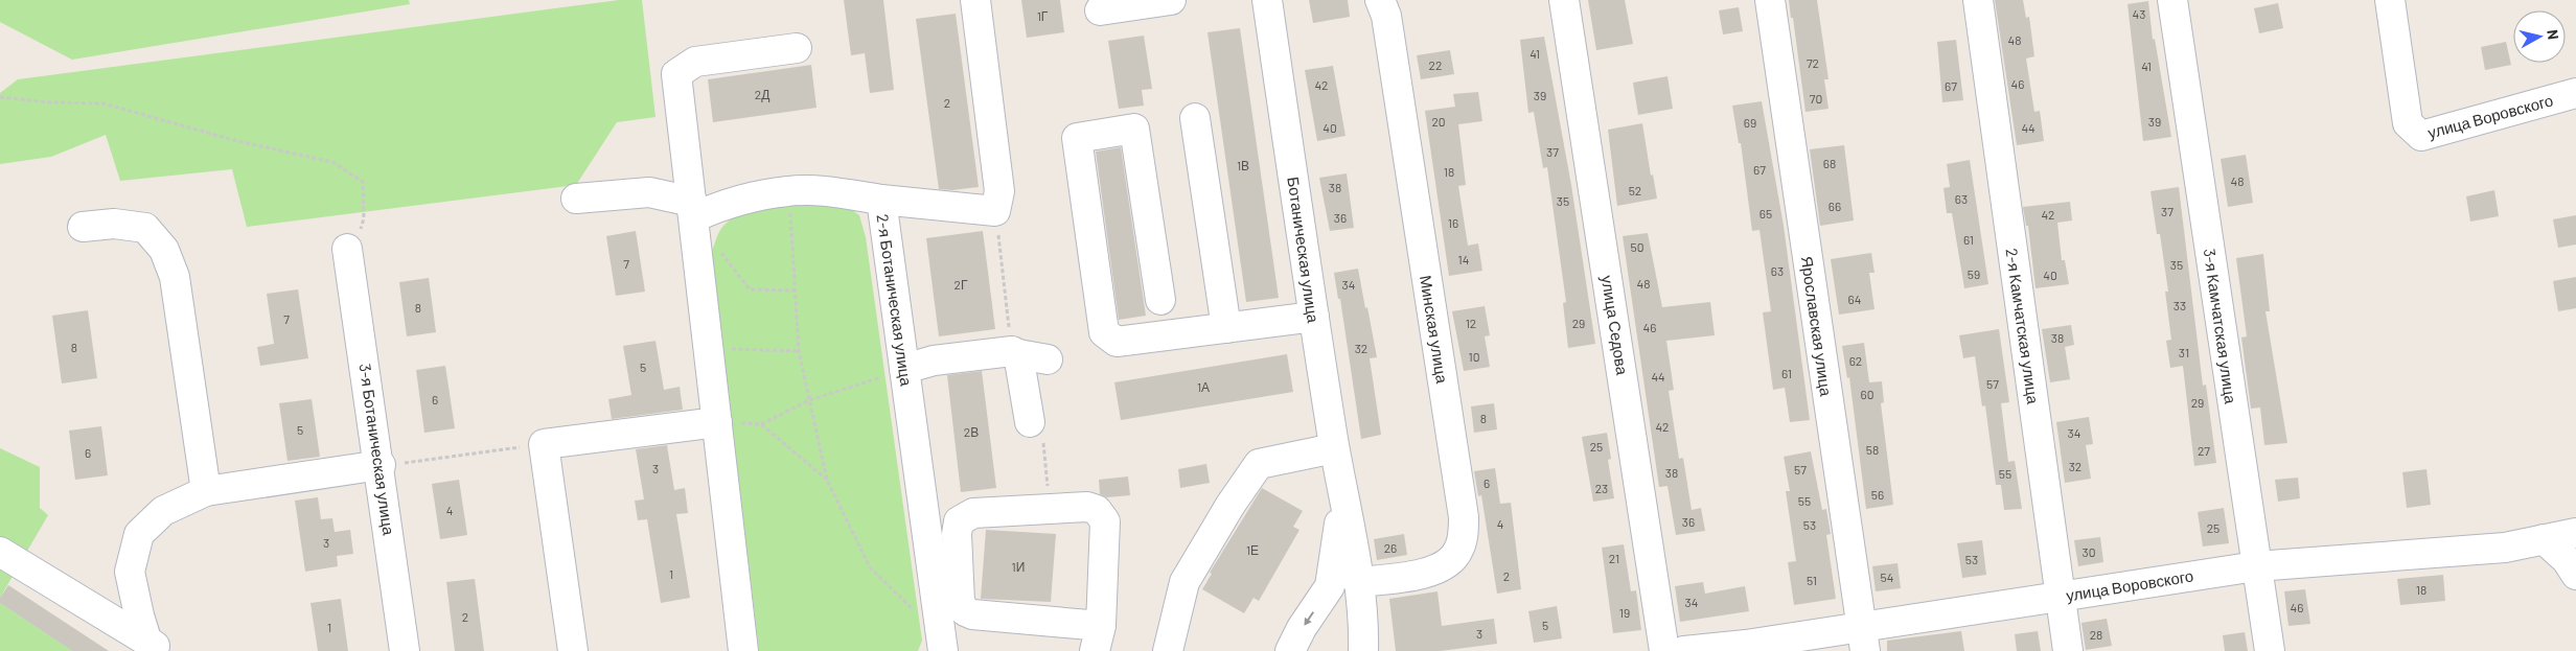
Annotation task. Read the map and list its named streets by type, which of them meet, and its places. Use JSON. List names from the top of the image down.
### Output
{
  "streets": {
    "street": [
      "улица Воровского",
      "Ботаническая улица",
      "2-я Ботаническая улица",
      "улица Седова",
      "Ярославская улица",
      "2-я Камчатская улица",
      "3-я Камчатская улица",
      "Минская улица",
      "3-я Ботаническая улица"
    ]
  },
  "crossings": [
    ["улица Воровского", "Ярославская улица"],
    ["улица Воровского", "2-я Камчатская улица"],
    ["улица Воровского", "3-я Камчатская улица"],
    ["Ботаническая улица", "Минская улица"]
  ],
  "house_numbers": [
    "43",
    "1Г",
    "48",
    "41",
    "72",
    "22",
    "41",
    "46",
    "42",
    "67",
    "2Д",
    "39",
    "70",
    "2",
    "20",
    "39",
    "69",
    "40",
    "44",
    "37",
    "68",
    "1В",
    "67",
    "18",
    "48",
    "38",
    "52",
    "63",
    "35",
    "66",
    "37",
    "65",
    "42",
    "36",
    "16",
    "61",
    "50",
    "14",
    "7",
    "35",
    "63",
    "59",
    "40",
    "48",
    "2Г",
    "34",
    "64",
    "33",
    "8",
    "7",
    "12",
    "29",
    "46",
    "38",
    "8",
    "32",
    "31",
    "10",
    "62",
    "5",
    "61",
    "44",
    "57",
    "1А",
    "60",
    "6",
    "29",
    "8",
    "42",
    "5",
    "2В",
    "34",
    "25",
    "58",
    "27",
    "6",
    "32",
    "3",
    "57",
    "38",
    "55",
    "6",
    "23",
    "56",
    "55",
    "4",
    "36",
    "4",
    "53",
    "25",
    "3",
    "26",
    "1Е",
    "30",
    "21",
    "53",
    "1И",
    "1",
    "2",
    "54",
    "51",
    "18",
    "34",
    "46",
    "19",
    "2",
    "5",
    "1",
    "3",
    "28"
  ],
  "north": "right"
}
